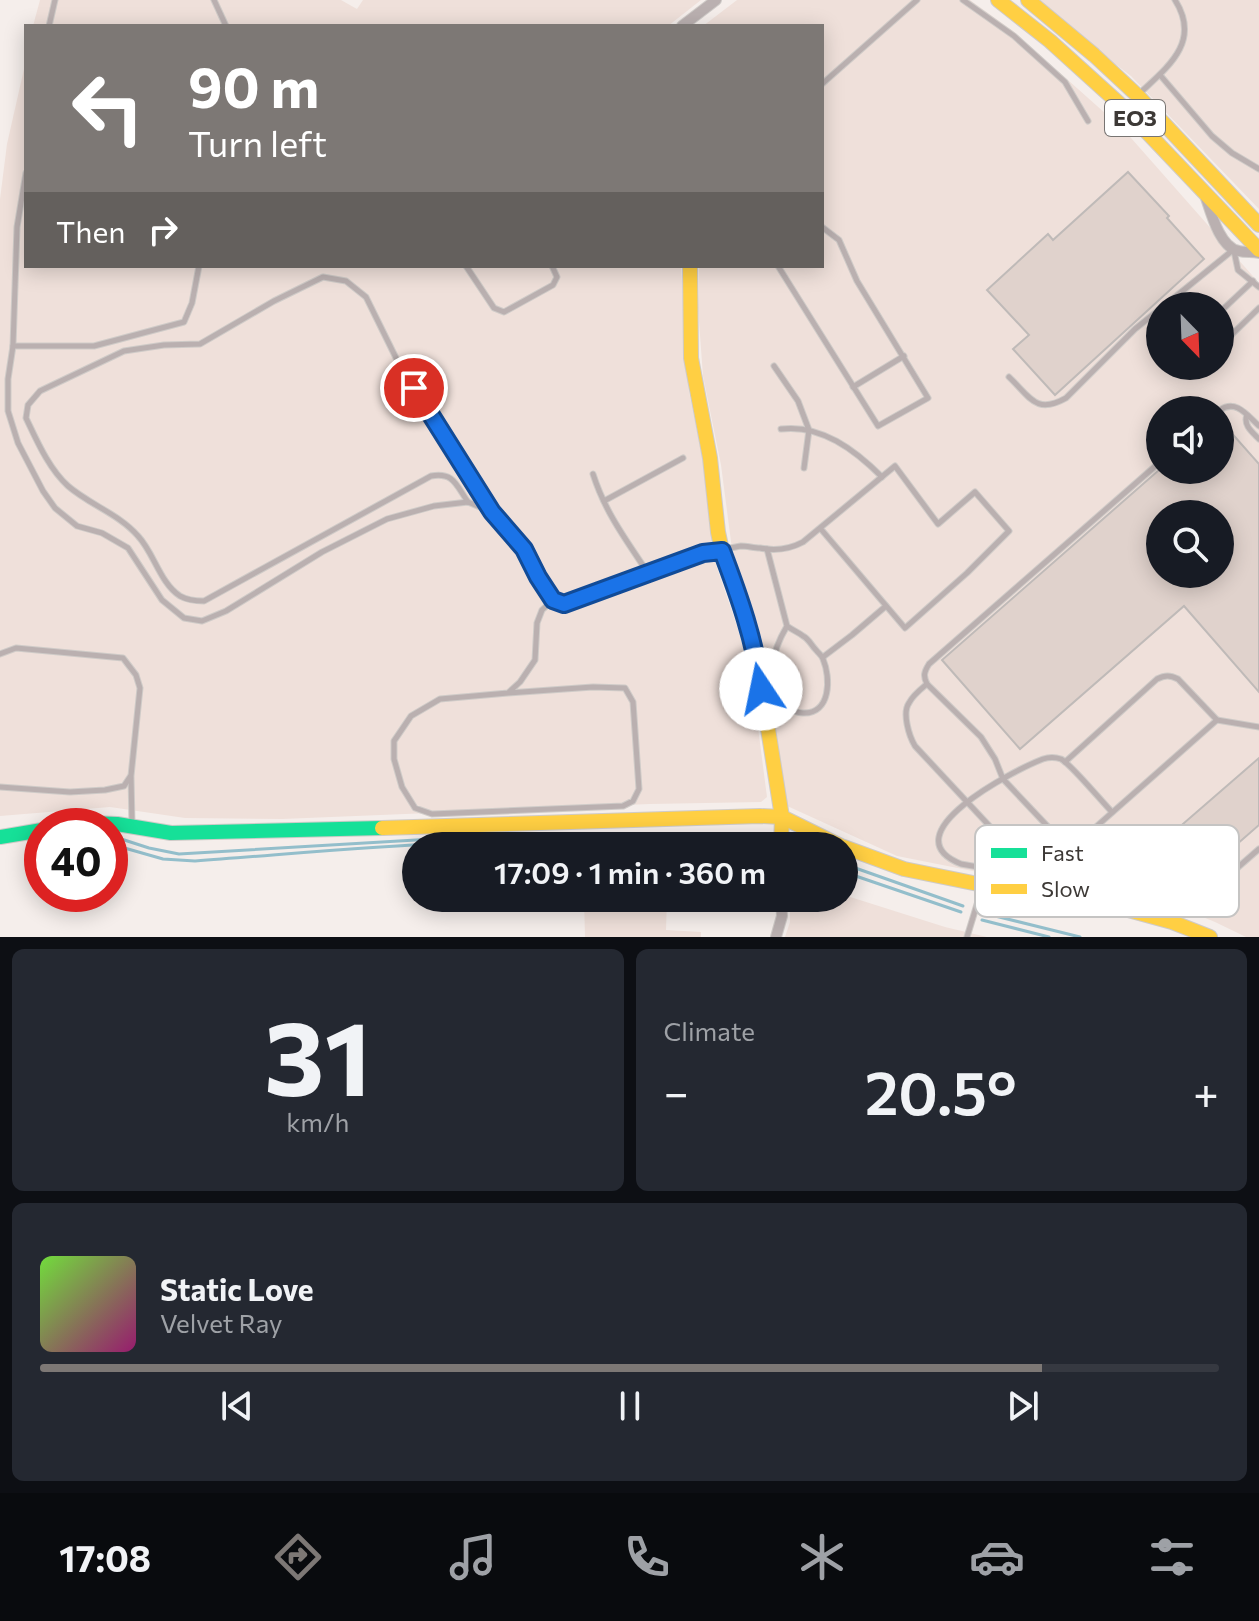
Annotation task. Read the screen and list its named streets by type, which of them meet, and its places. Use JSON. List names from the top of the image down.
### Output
{
  "streets": {
    "street": ["ΕΟ3"]
  },
  "legend": ["Fast", "Slow"],
  "north": "bottom right",
  "page": {
    "turn": ["90 m", "Turn left"],
    "then": "Then",
    "limit": "40",
    "trip": "17:09 · 1 min · 360 m",
    "tile": [
      ["31", "km/h"],
      "Climate"
    ],
    "heat": ["−", "20.5°", "+"],
    "song": ["Static Love", "Velvet Ray"],
    "tabs": "17:08"
  }
}
